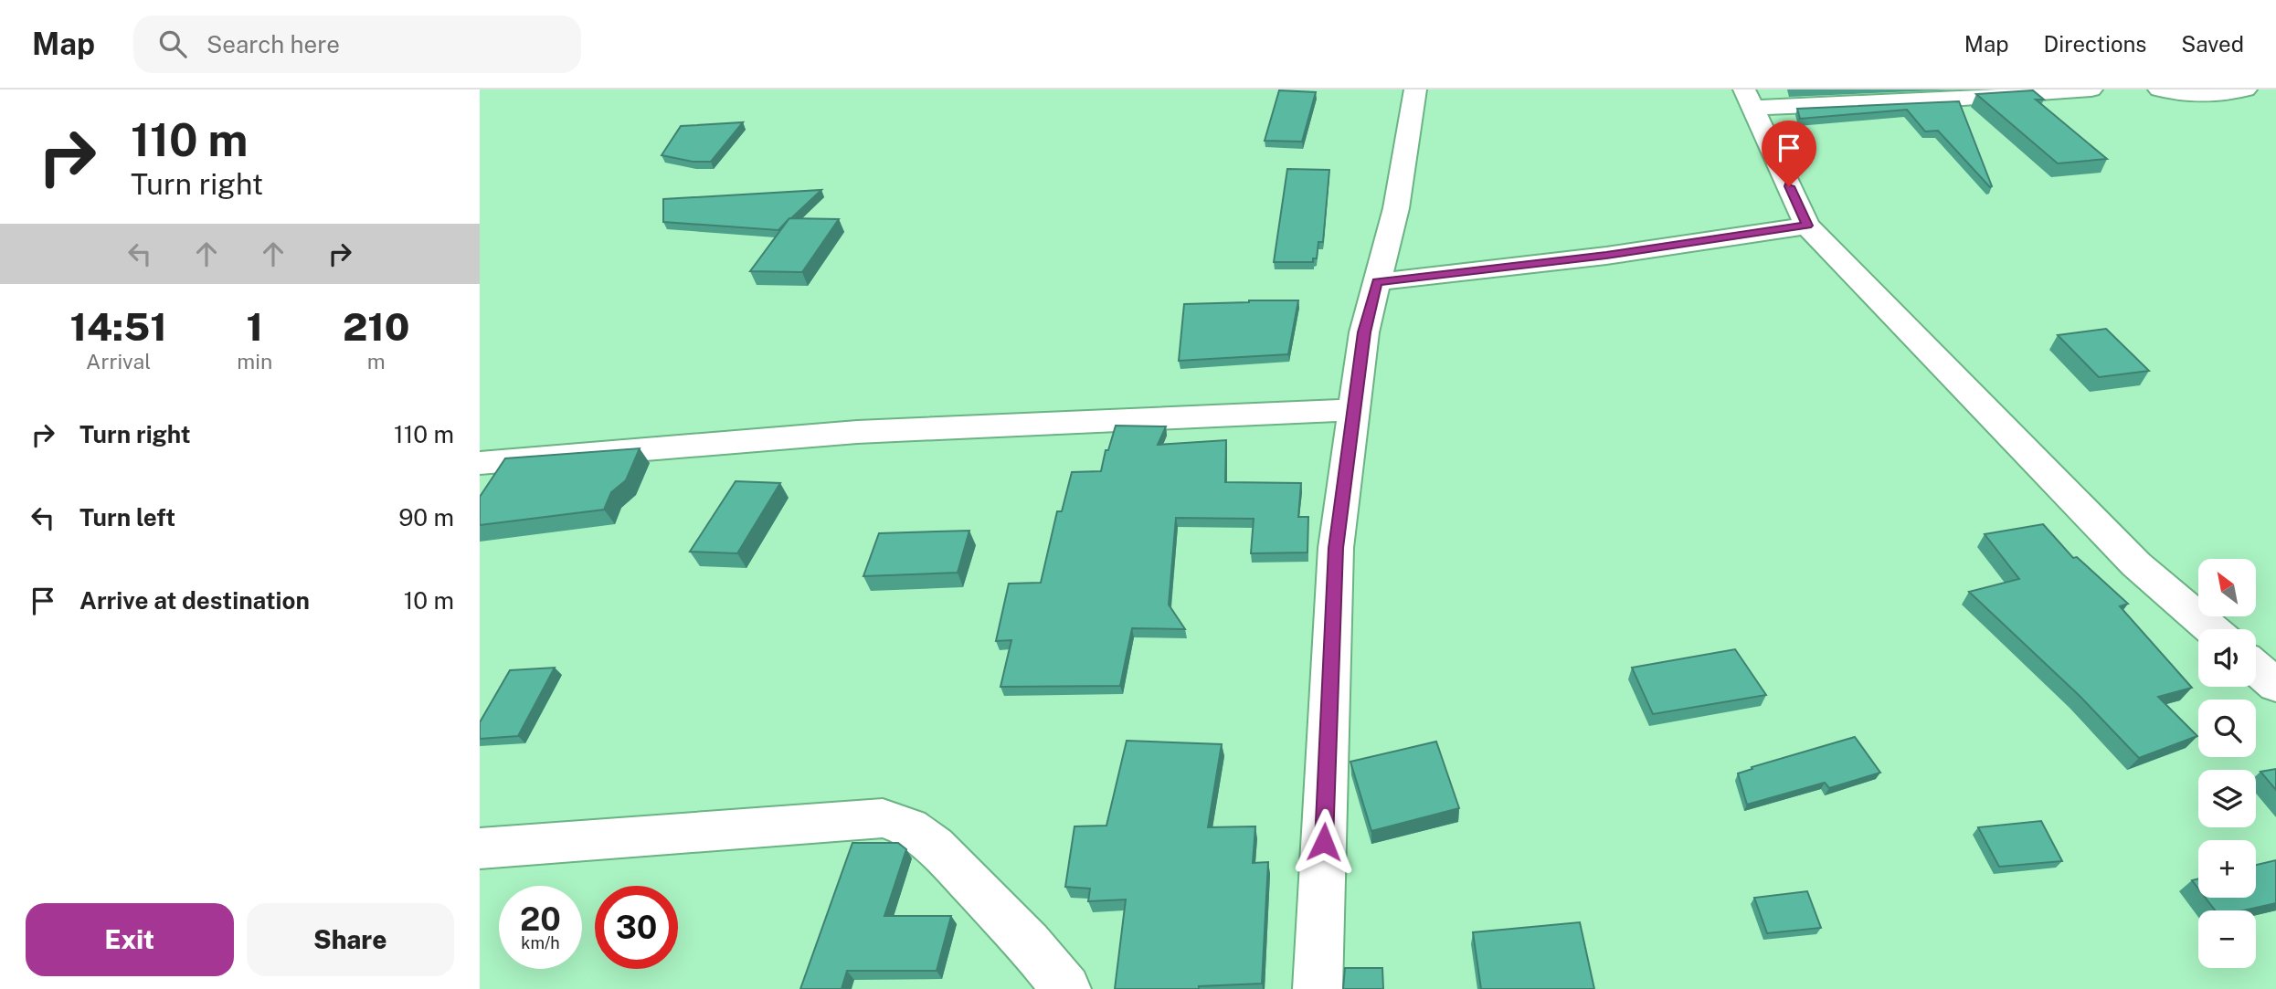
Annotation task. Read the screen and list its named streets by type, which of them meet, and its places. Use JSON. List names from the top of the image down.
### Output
{
  "north": "top left",
  "page": {
    "header": "Map",
    "search": "Search here",
    "nav": ["Map", "Directions", "Saved"],
    "turn": ["110 m", "Turn right"],
    "eta": [
      "14:51",
      "Arrival",
      "1",
      "min",
      "210",
      "m"
    ],
    "list": [
      {
        "name": "Turn right",
        "value": "110 m"
      },
      {
        "name": "Turn left",
        "value": "90 m"
      },
      {
        "name": "Arrive at destination",
        "value": "10 m"
      }
    ],
    "map_buttons": ["+", "−"],
    "speed": "20 km/h",
    "limit": "30",
    "buttons": ["Exit", "Share"]
  }
}
